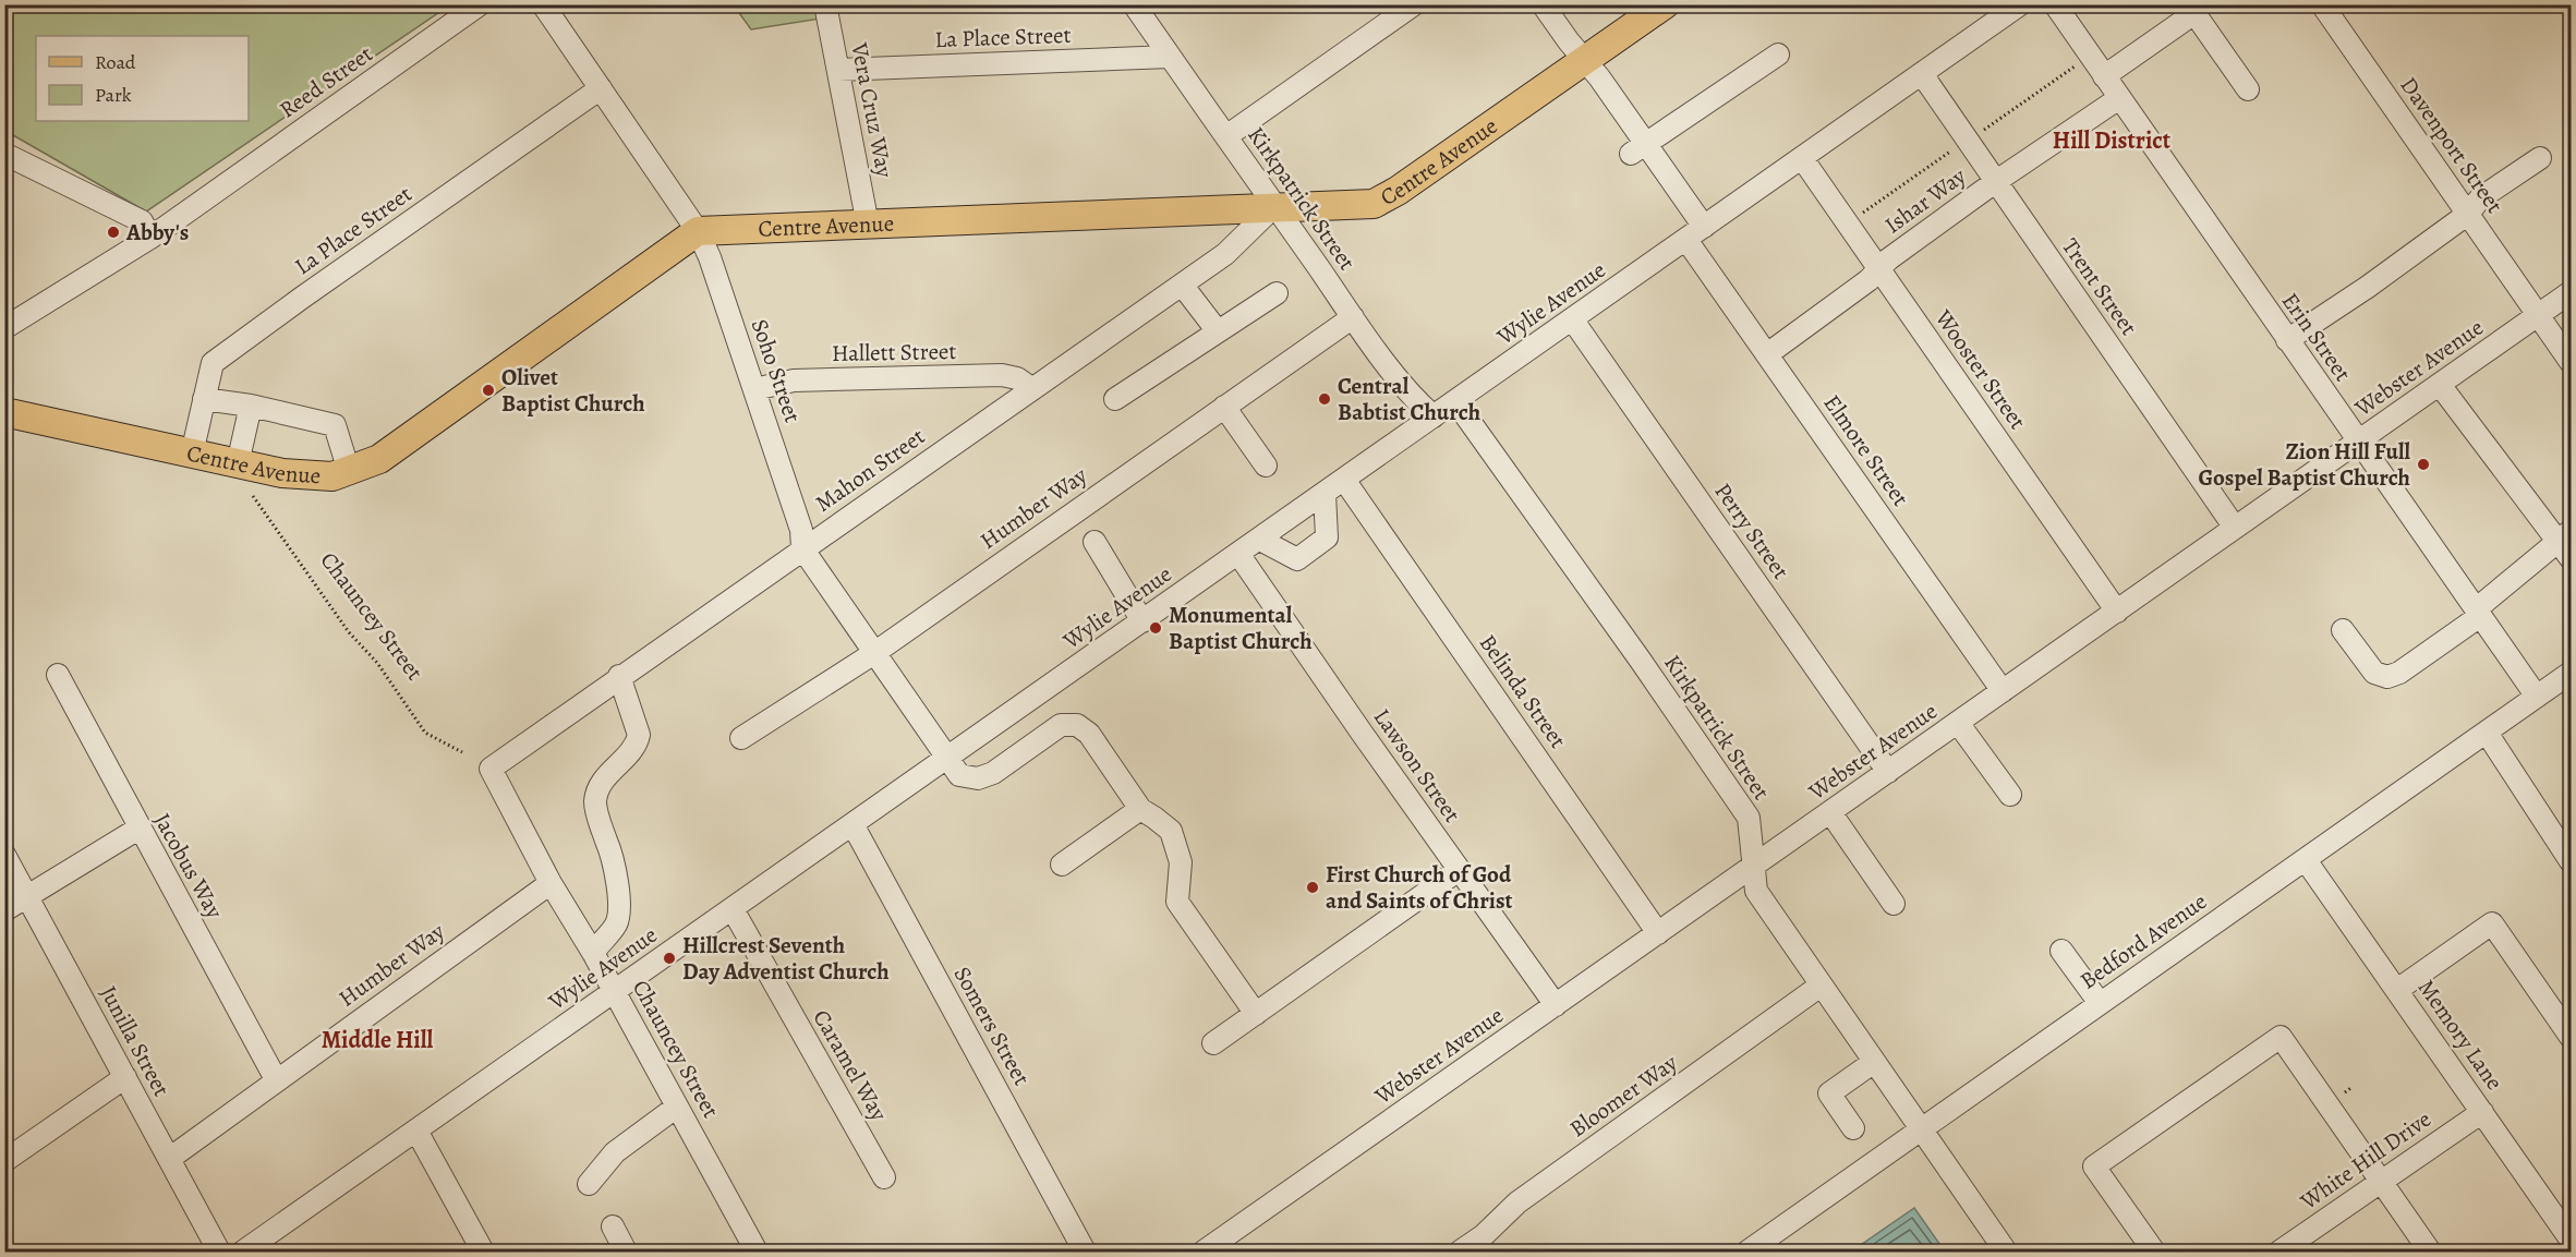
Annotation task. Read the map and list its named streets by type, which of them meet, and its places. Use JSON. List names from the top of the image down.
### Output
{
  "streets": {
    "main road": ["Centre Avenue"],
    "street": [
      "La Place Street",
      "Reed Street",
      "Vera Cruz Way",
      "Davenport Street",
      "Kirkpatrick Street",
      "Ishar Way",
      "Trent Street",
      "Wylie Avenue",
      "Erin Street",
      "Hallett Street",
      "Webster Avenue",
      "Wooster Street",
      "Soho Street",
      "Elmore Street",
      "Mahon Street",
      "Humber Way",
      "Perry Street",
      "Chauncey Street",
      "Belinda Street",
      "Lawson Street",
      "Jacobus Way",
      "Bedford Avenue",
      "Somers Street",
      "Memory Lane",
      "Junilla Street",
      "Caramel Way",
      "Bloomer Way",
      "White Hill Drive"
    ]
  },
  "crossings": [
    ["La Place Street", "Vera Cruz Way"],
    ["La Place Street", "Centre Avenue"],
    ["La Place Street", "Kirkpatrick Street"],
    ["La Place Street", "Soho Street"],
    ["Vera Cruz Way", "Centre Avenue"],
    ["Davenport Street", "Webster Avenue"],
    ["Centre Avenue", "Kirkpatrick Street"],
    ["Centre Avenue", "Soho Street"],
    ["Centre Avenue", "Elmore Street"],
    ["Centre Avenue", "Mahon Street"],
    ["Kirkpatrick Street", "Wylie Avenue"],
    ["Kirkpatrick Street", "Webster Avenue"],
    ["Kirkpatrick Street", "Mahon Street"],
    ["Kirkpatrick Street", "Humber Way"],
    ["Kirkpatrick Street", "Bedford Avenue"],
    ["Kirkpatrick Street", "Bloomer Way"],
    ["Ishar Way", "Trent Street"],
    ["Ishar Way", "Erin Street"],
    ["Ishar Way", "Wooster Street"],
    ["Ishar Way", "Elmore Street"],
    ["Trent Street", "Wylie Avenue"],
    ["Trent Street", "Webster Avenue"],
    ["Wylie Avenue", "Wooster Street"],
    ["Wylie Avenue", "Soho Street"],
    ["Wylie Avenue", "Elmore Street"],
    ["Wylie Avenue", "Perry Street"],
    ["Wylie Avenue", "Chauncey Street"],
    ["Wylie Avenue", "Belinda Street"],
    ["Wylie Avenue", "Lawson Street"],
    ["Wylie Avenue", "Somers Street"],
    ["Wylie Avenue", "Caramel Way"],
    ["Erin Street", "Webster Avenue"],
    ["Erin Street", "Bedford Avenue"],
    ["Hallett Street", "Soho Street"],
    ["Hallett Street", "Mahon Street"],
    ["Webster Avenue", "Wooster Street"],
    ["Webster Avenue", "Elmore Street"],
    ["Webster Avenue", "Perry Street"],
    ["Webster Avenue", "Belinda Street"],
    ["Webster Avenue", "Lawson Street"],
    ["Soho Street", "Mahon Street"],
    ["Soho Street", "Humber Way"],
    ["Mahon Street", "Chauncey Street"],
    ["Humber Way", "Chauncey Street"],
    ["Humber Way", "Jacobus Way"],
    ["Humber Way", "Junilla Street"],
    ["Bedford Avenue", "Memory Lane"],
    ["Memory Lane", "White Hill Drive"]
  ],
  "districts": ["Hill District", "Middle Hill"],
  "places": [
    "Abby's",
    "Olivet Baptist Church",
    "Central Babtist Church",
    "Zion Hill Full Gospel Baptist Church",
    "Monumental Baptist Church",
    "First Church of God and Saints of Christ",
    "Hillcrest Seventh Day Adventist Church"
  ],
  "legend": ["Road", "Park"]
}
